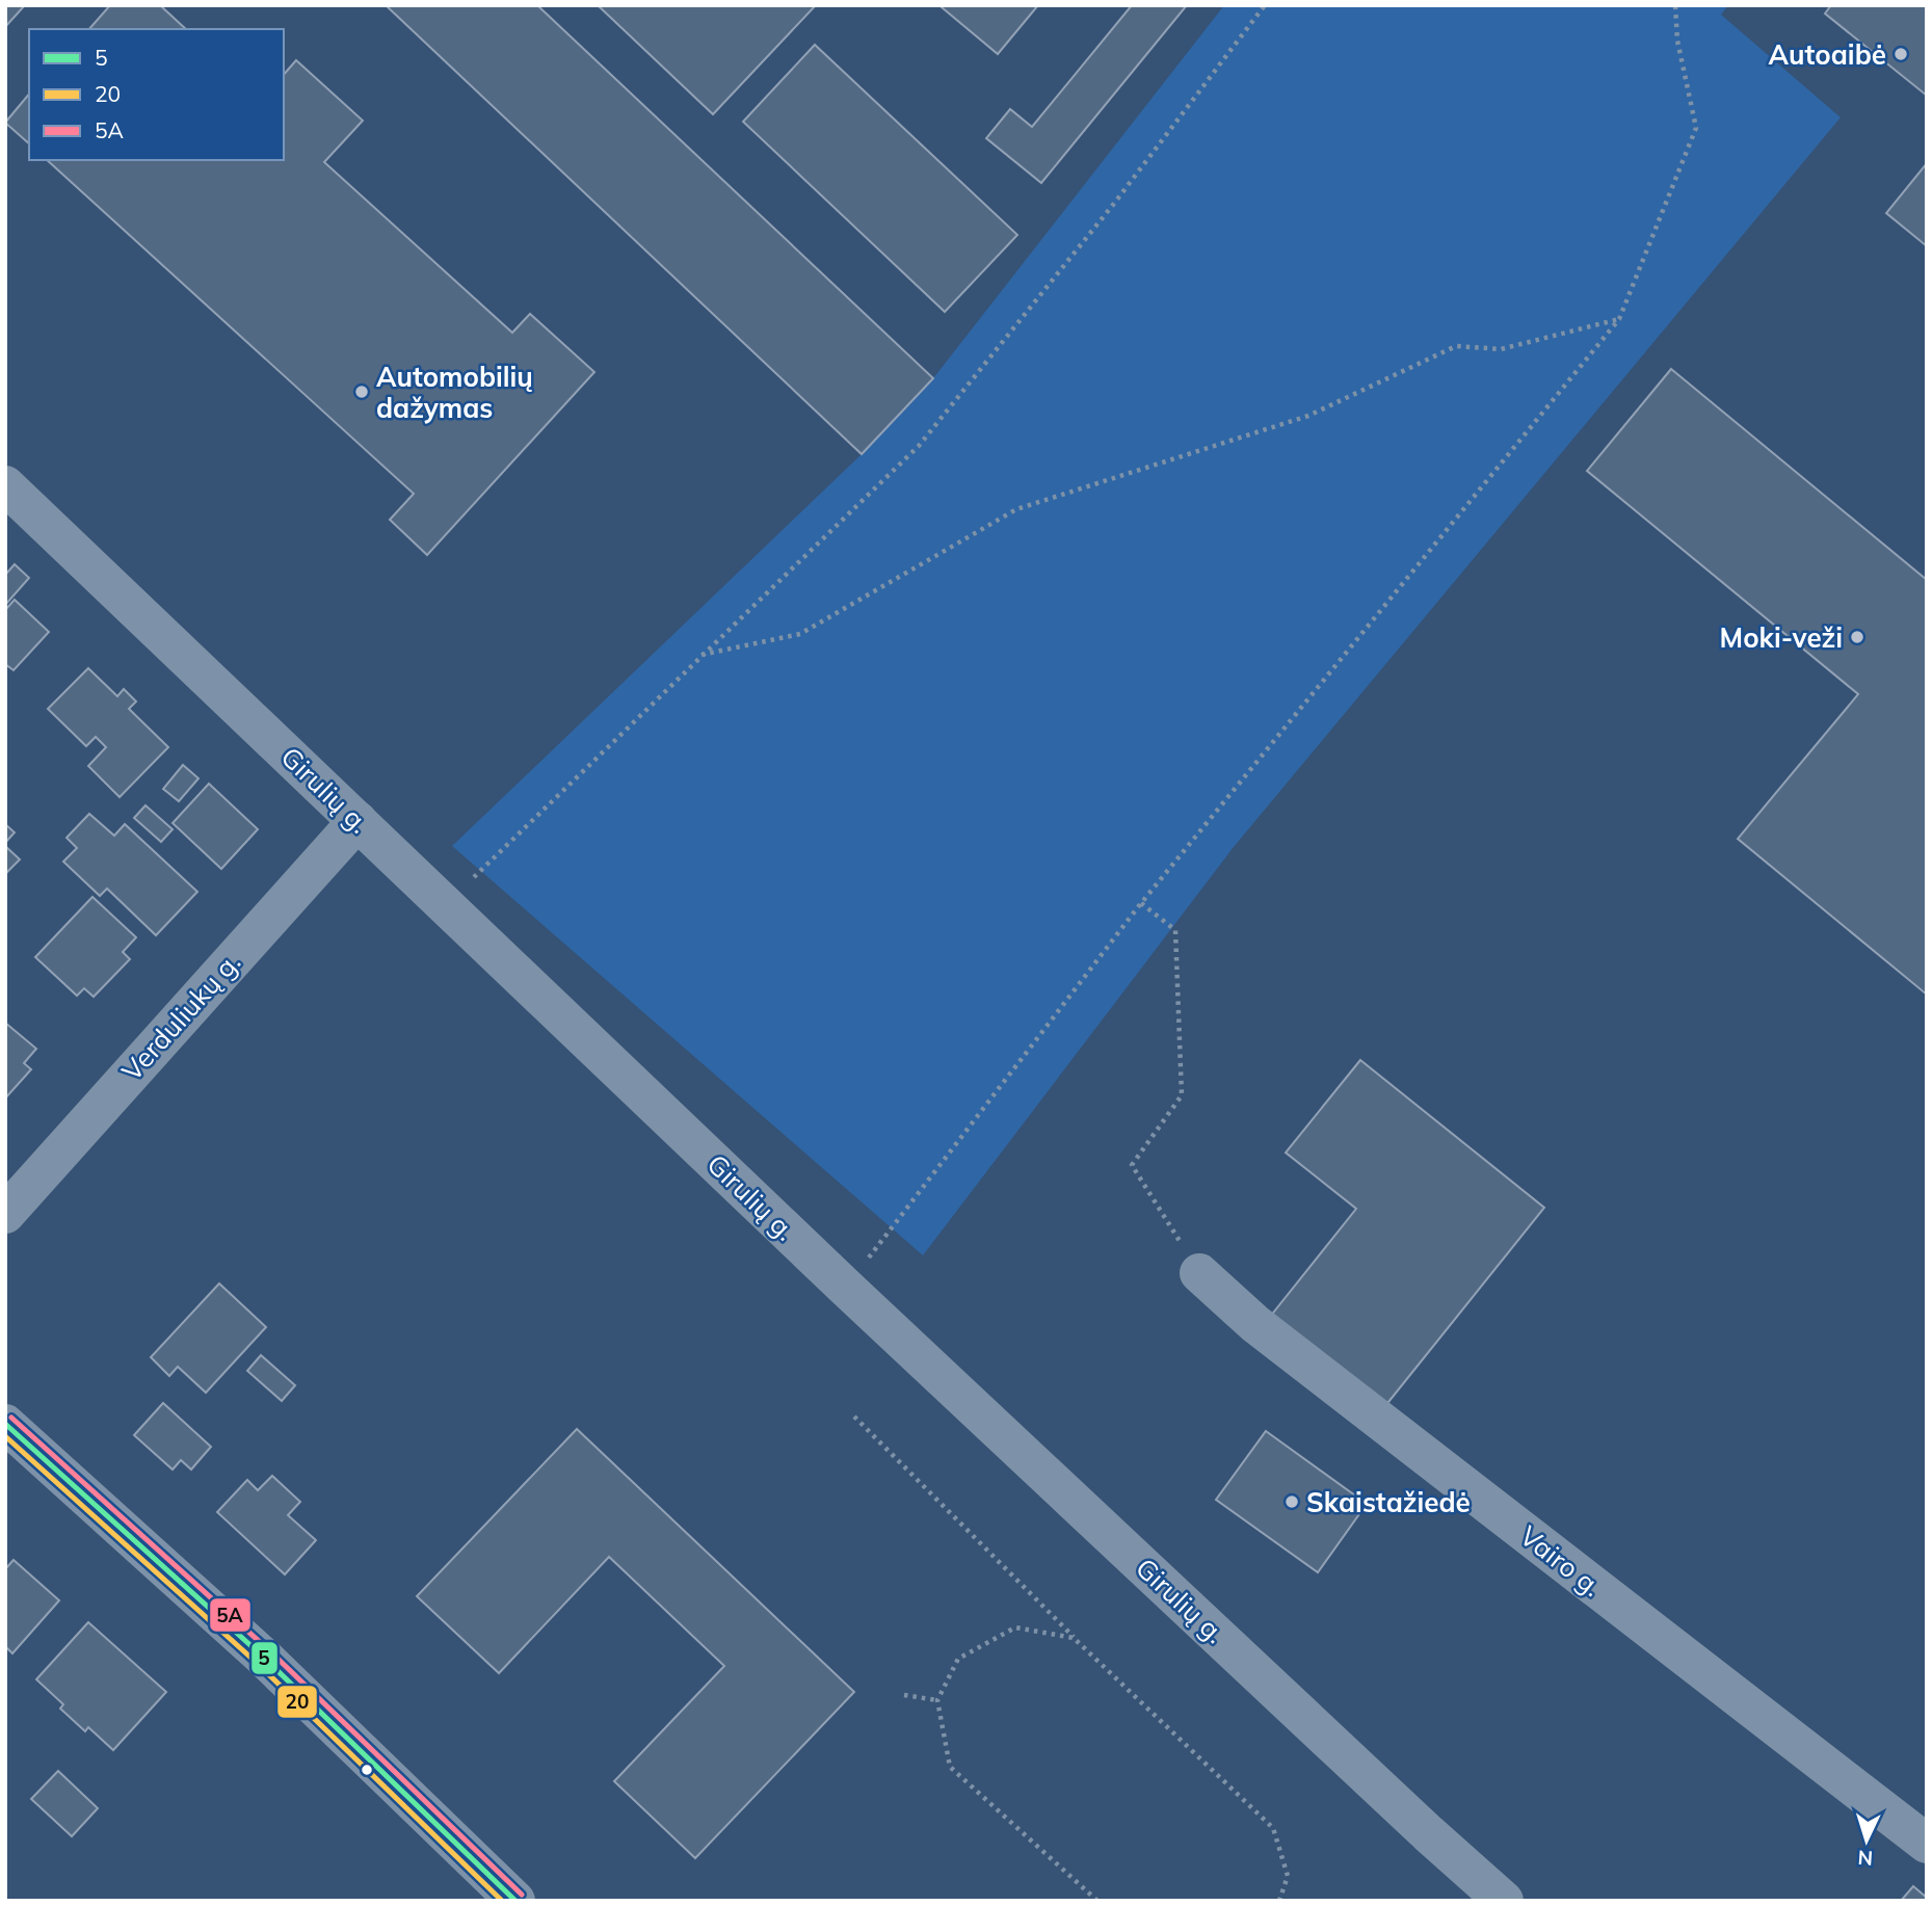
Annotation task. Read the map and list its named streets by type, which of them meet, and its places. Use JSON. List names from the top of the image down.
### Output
{
  "streets": {
    "street": ["Girulių g.", "Verduliukų g.", "Vairo g."]
  },
  "crossings": [
    ["Girulių g.", "Verduliukų g."]
  ],
  "places": [
    "Autoaibė",
    "Automobilių dažymas",
    "Moki-veži",
    "Skaistažiedė"
  ],
  "lines": ["transit line 5A", "transit line 5", "transit line 20"],
  "legend": ["5", "20", "5A"],
  "north": "bottom"
}
